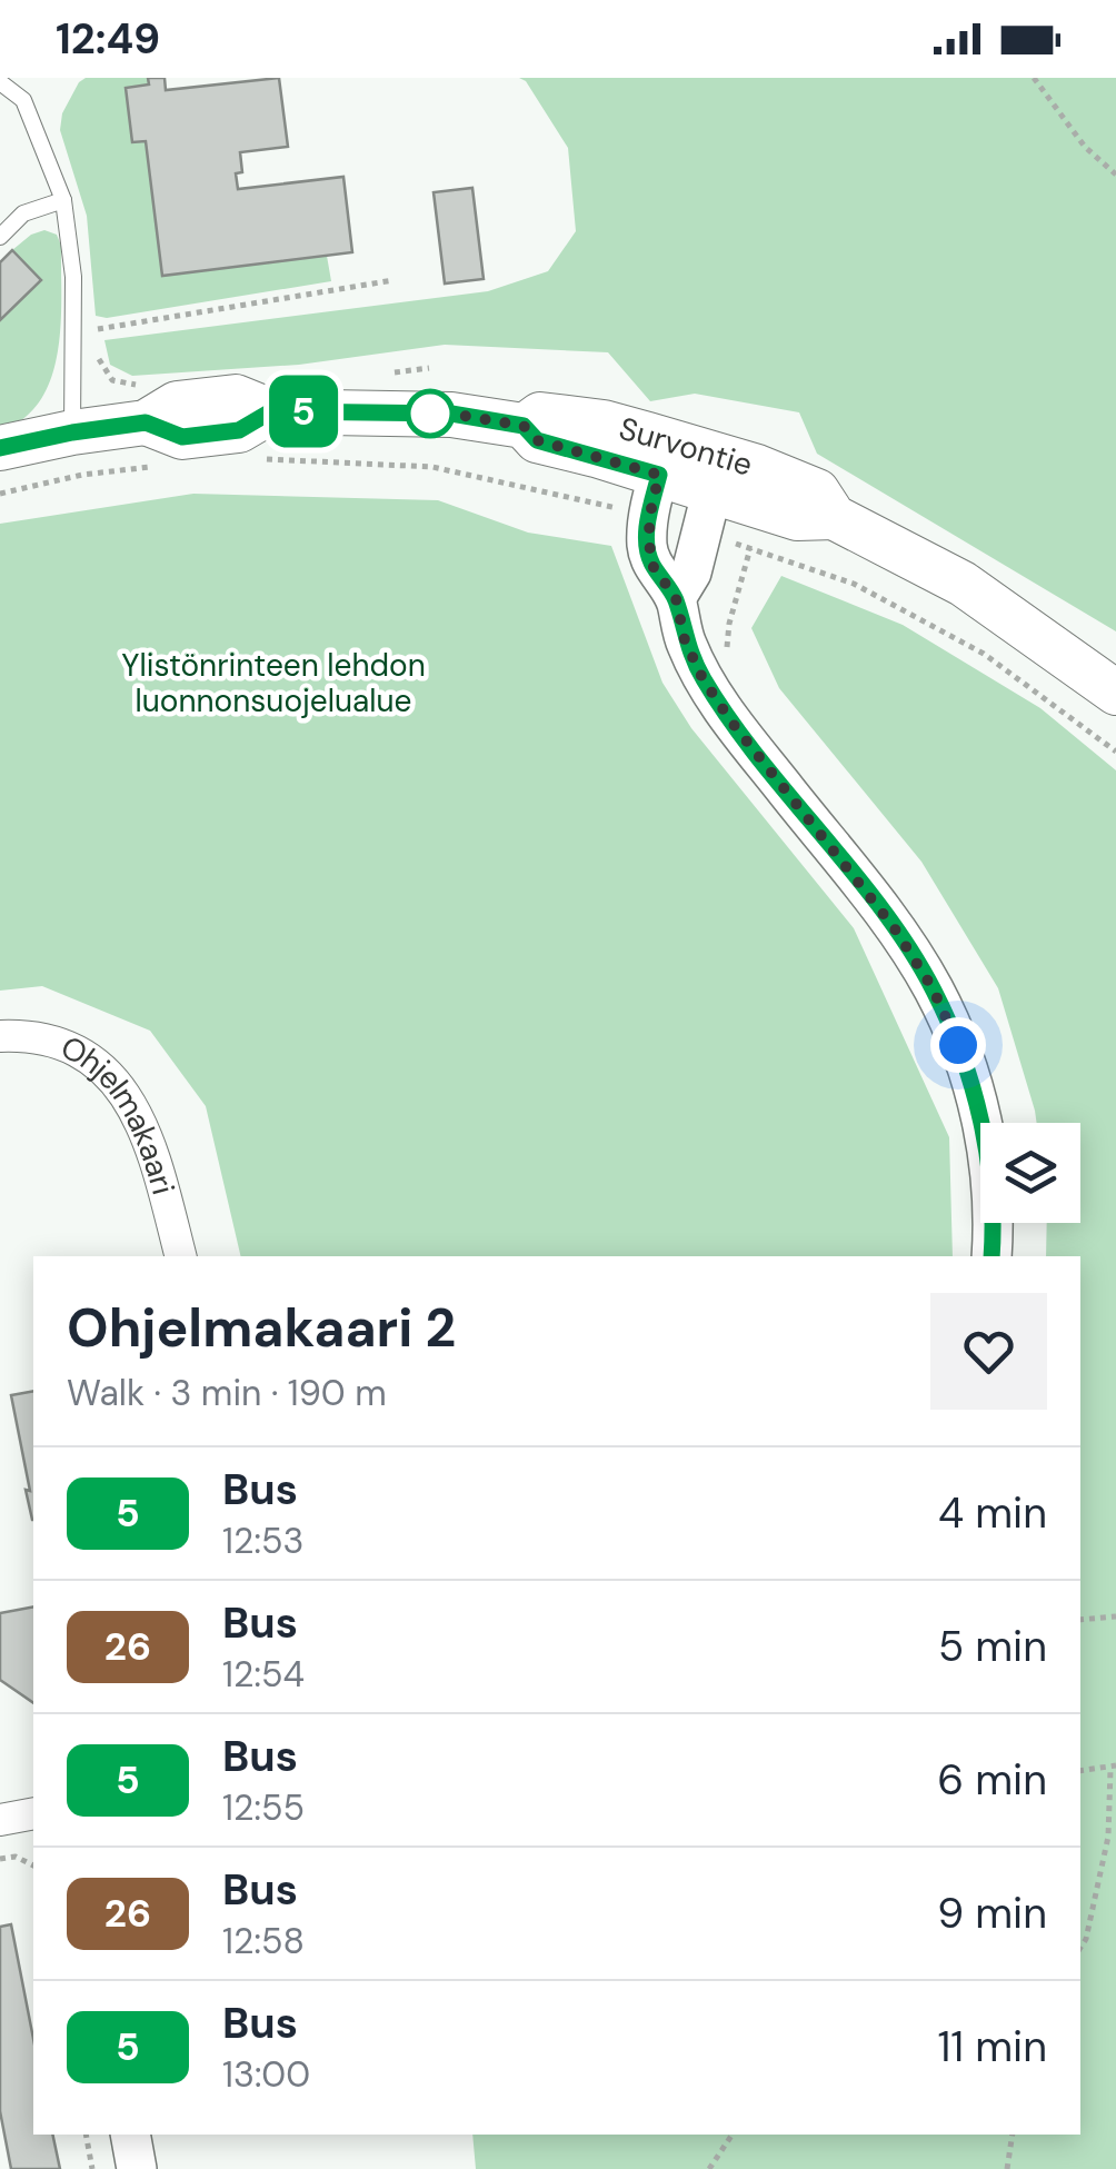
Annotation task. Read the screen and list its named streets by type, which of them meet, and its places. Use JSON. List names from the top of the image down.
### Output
{
  "streets": {
    "main road": ["Survontie"],
    "street": ["Ohjelmakaari"]
  },
  "parks": ["Ylistönrinteen lehdon luonnonsuojelualue"],
  "lines": ["bus line 5"],
  "page": {
    "status": "12:49",
    "on_map": "5",
    "heading": ["Ohjelmakaari 2", "Walk · 3 min · 190 m"],
    "list": [
      {
        "mark": "5",
        "name": "Bus",
        "note": "12:53",
        "value": "4 min"
      },
      {
        "mark": "26",
        "name": "Bus",
        "note": "12:54",
        "value": "5 min"
      },
      {
        "mark": "5",
        "name": "Bus",
        "note": "12:55",
        "value": "6 min"
      },
      {
        "mark": "26",
        "name": "Bus",
        "note": "12:58",
        "value": "9 min"
      },
      {
        "mark": "5",
        "name": "Bus",
        "note": "13:00",
        "value": "11 min"
      }
    ]
  }
}
